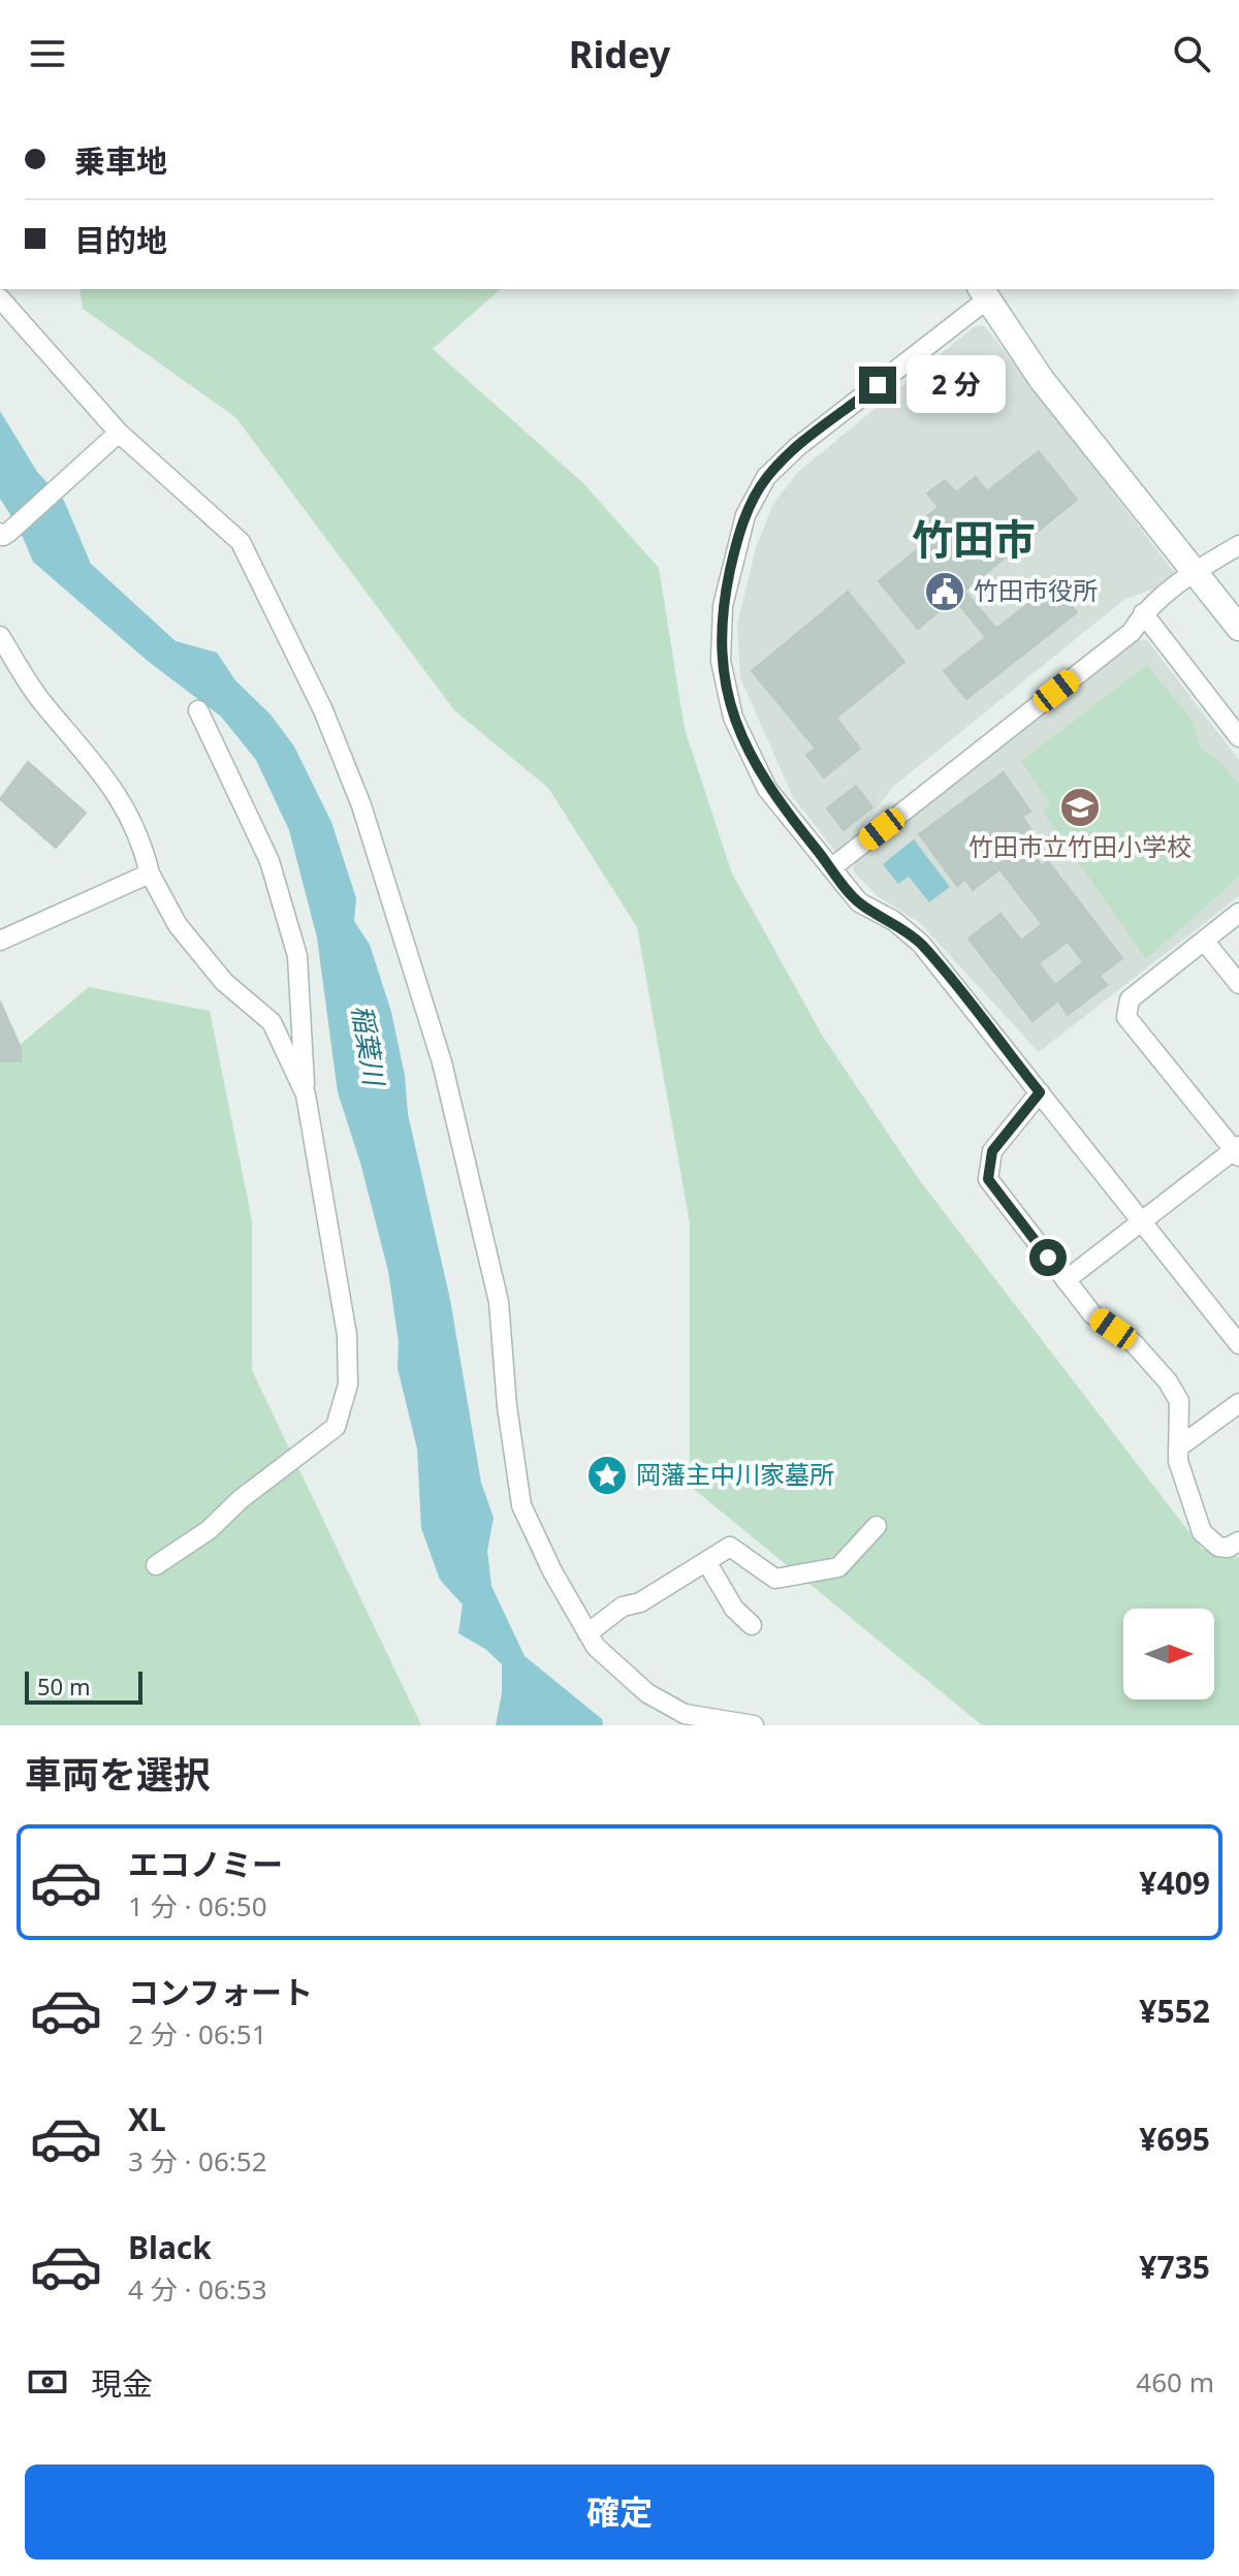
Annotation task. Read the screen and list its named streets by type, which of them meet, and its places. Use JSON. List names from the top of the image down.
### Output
{
  "districts": ["竹田市"],
  "water": ["稲葉川"],
  "places": {
    "public building": ["竹田市役所"],
    "school or university": ["竹田市立竹田小学校"],
    "place": ["岡藩主中川家墓所"]
  },
  "scale_bar": "50 m",
  "north": "right",
  "page": {
    "header": "Ridey",
    "banner": ["乗車地", "目的地"],
    "bubble": "2 分",
    "scale": "50 m",
    "heading": "車両を選択",
    "list": [
      {
        "name": "エコノミー",
        "note": "1 分 · 06:50",
        "value": "¥409"
      },
      {
        "name": "コンフォート",
        "note": "2 分 · 06:51",
        "value": "¥552"
      },
      {
        "name": "XL",
        "note": "3 分 · 06:52",
        "value": "¥695"
      },
      {
        "name": "Black",
        "note": "4 分 · 06:53",
        "value": "¥735"
      }
    ],
    "pay": ["現金", "460 m"],
    "buttons": "確定"
  }
}
